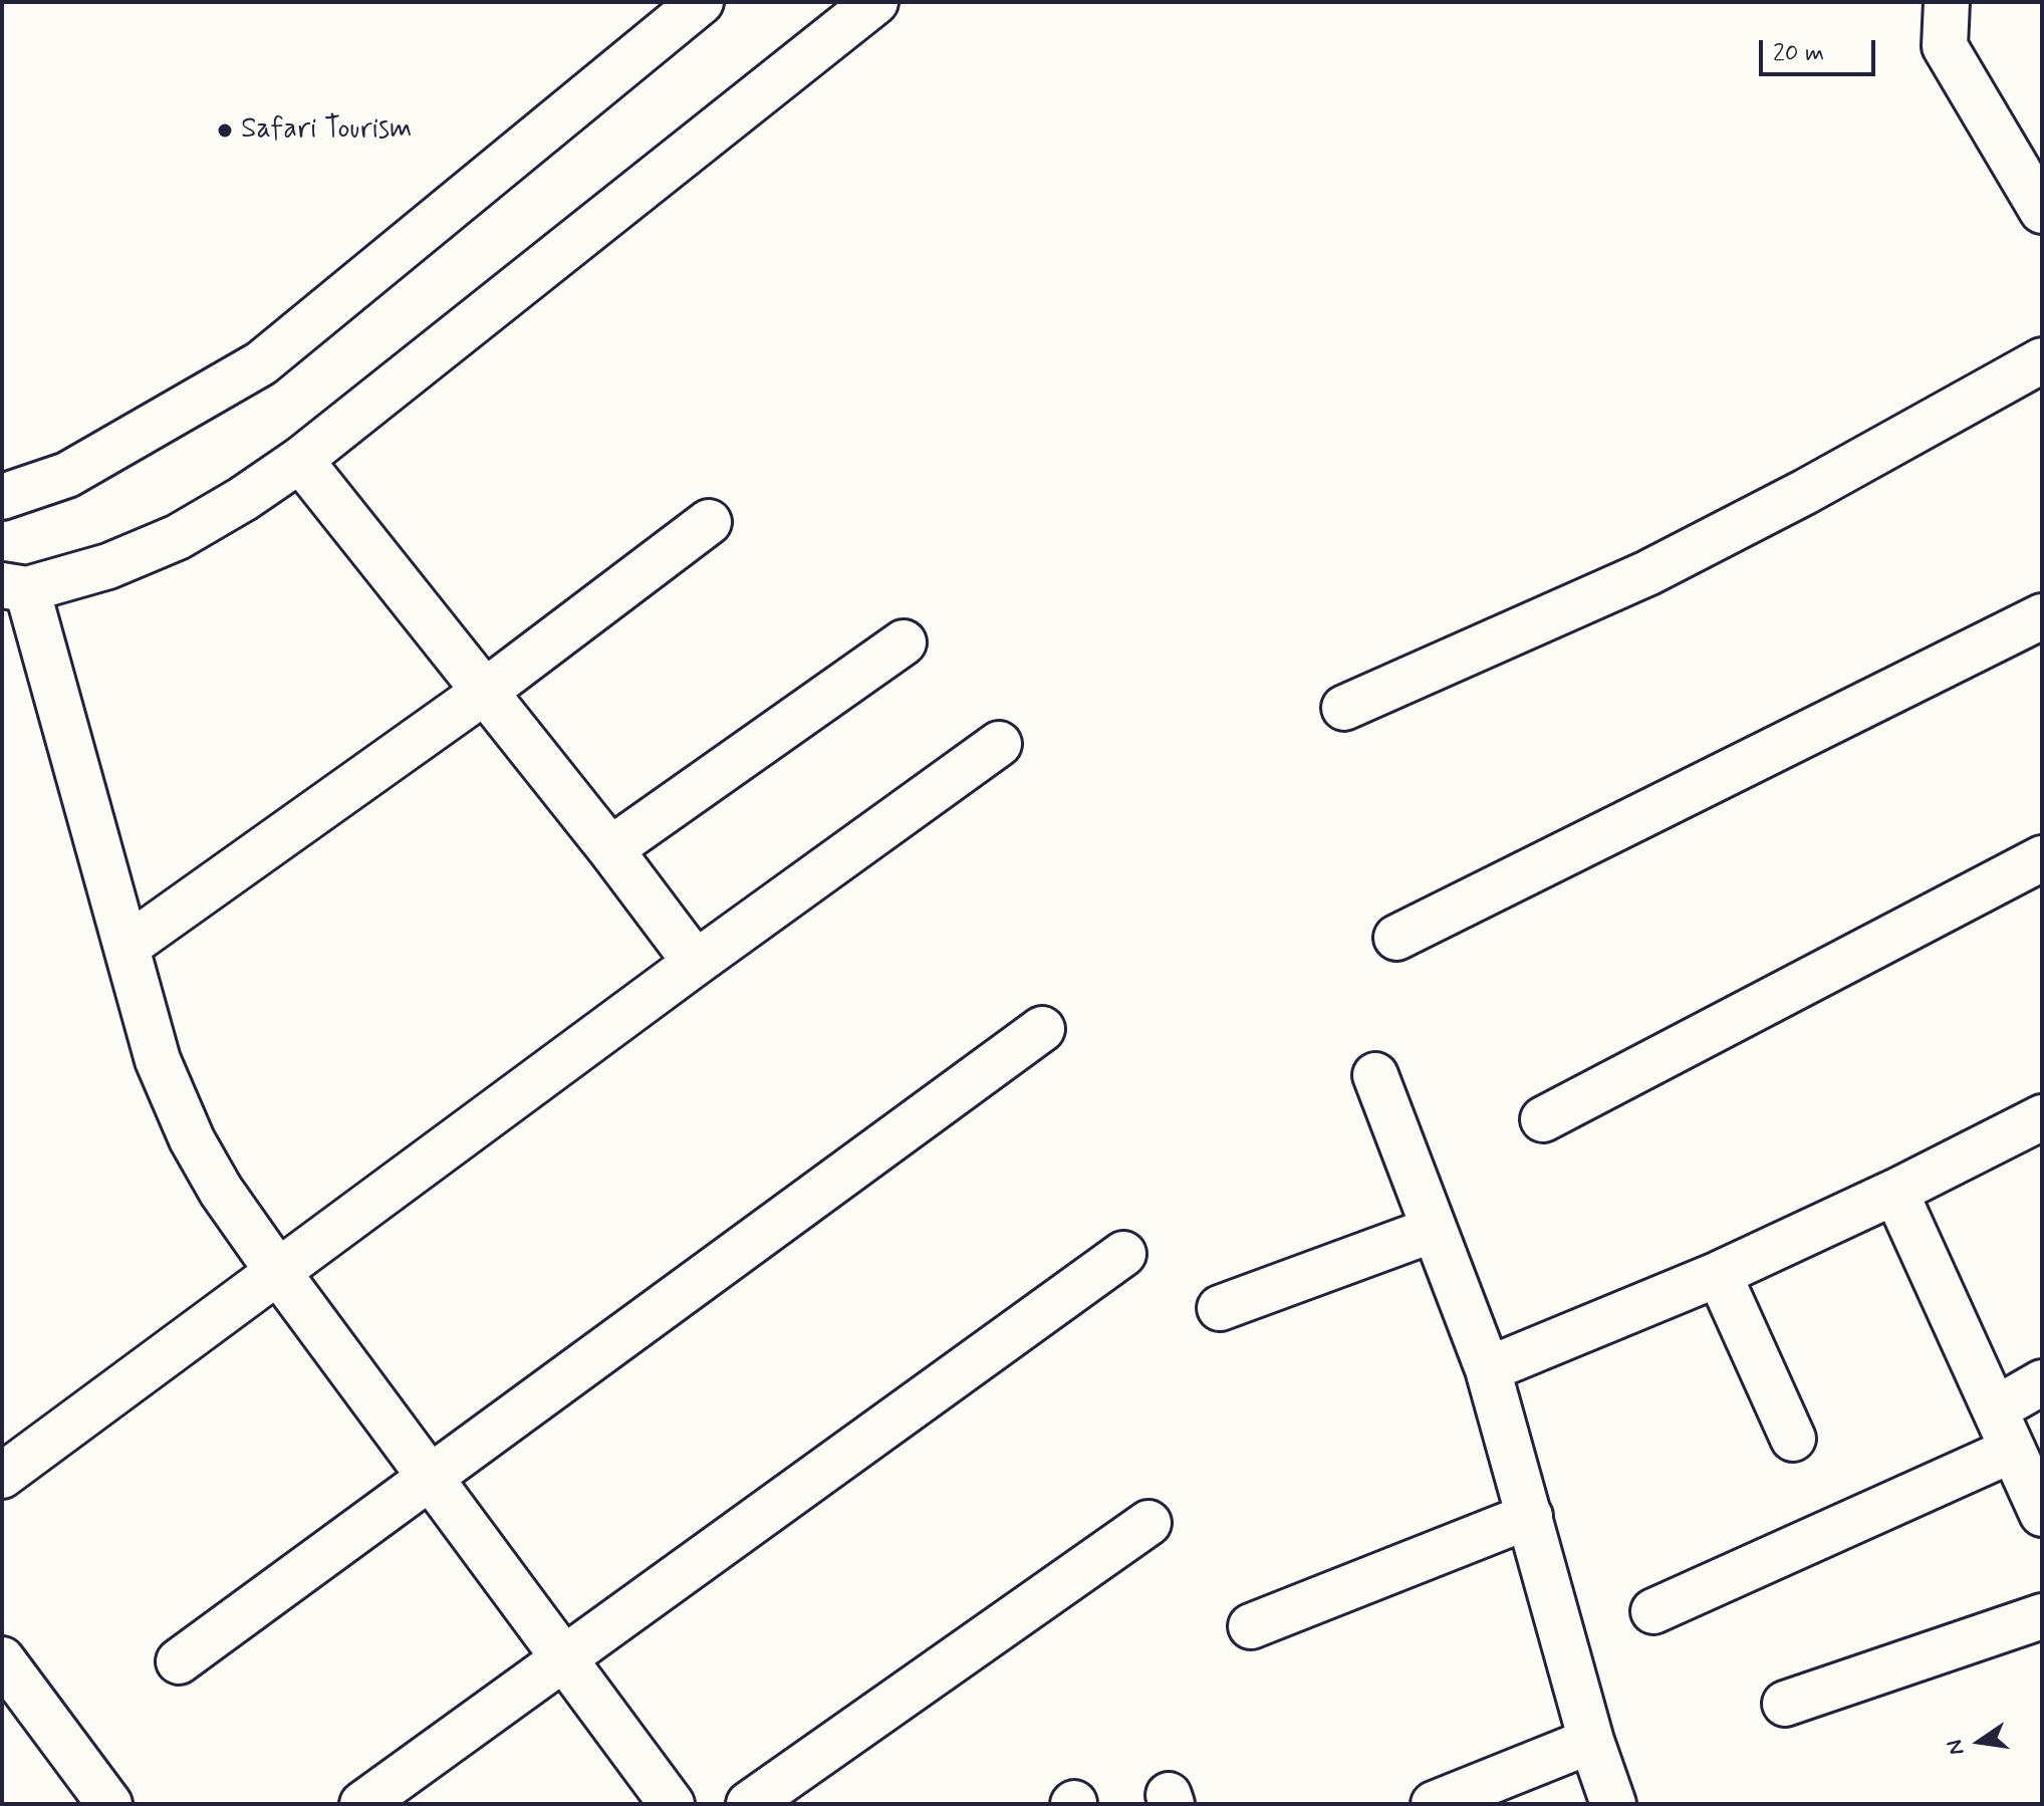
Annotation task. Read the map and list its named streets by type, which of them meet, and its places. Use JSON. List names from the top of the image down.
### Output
{
  "places": ["Safari Tourism"],
  "scale_bar": "20 m",
  "north": "left"
}
